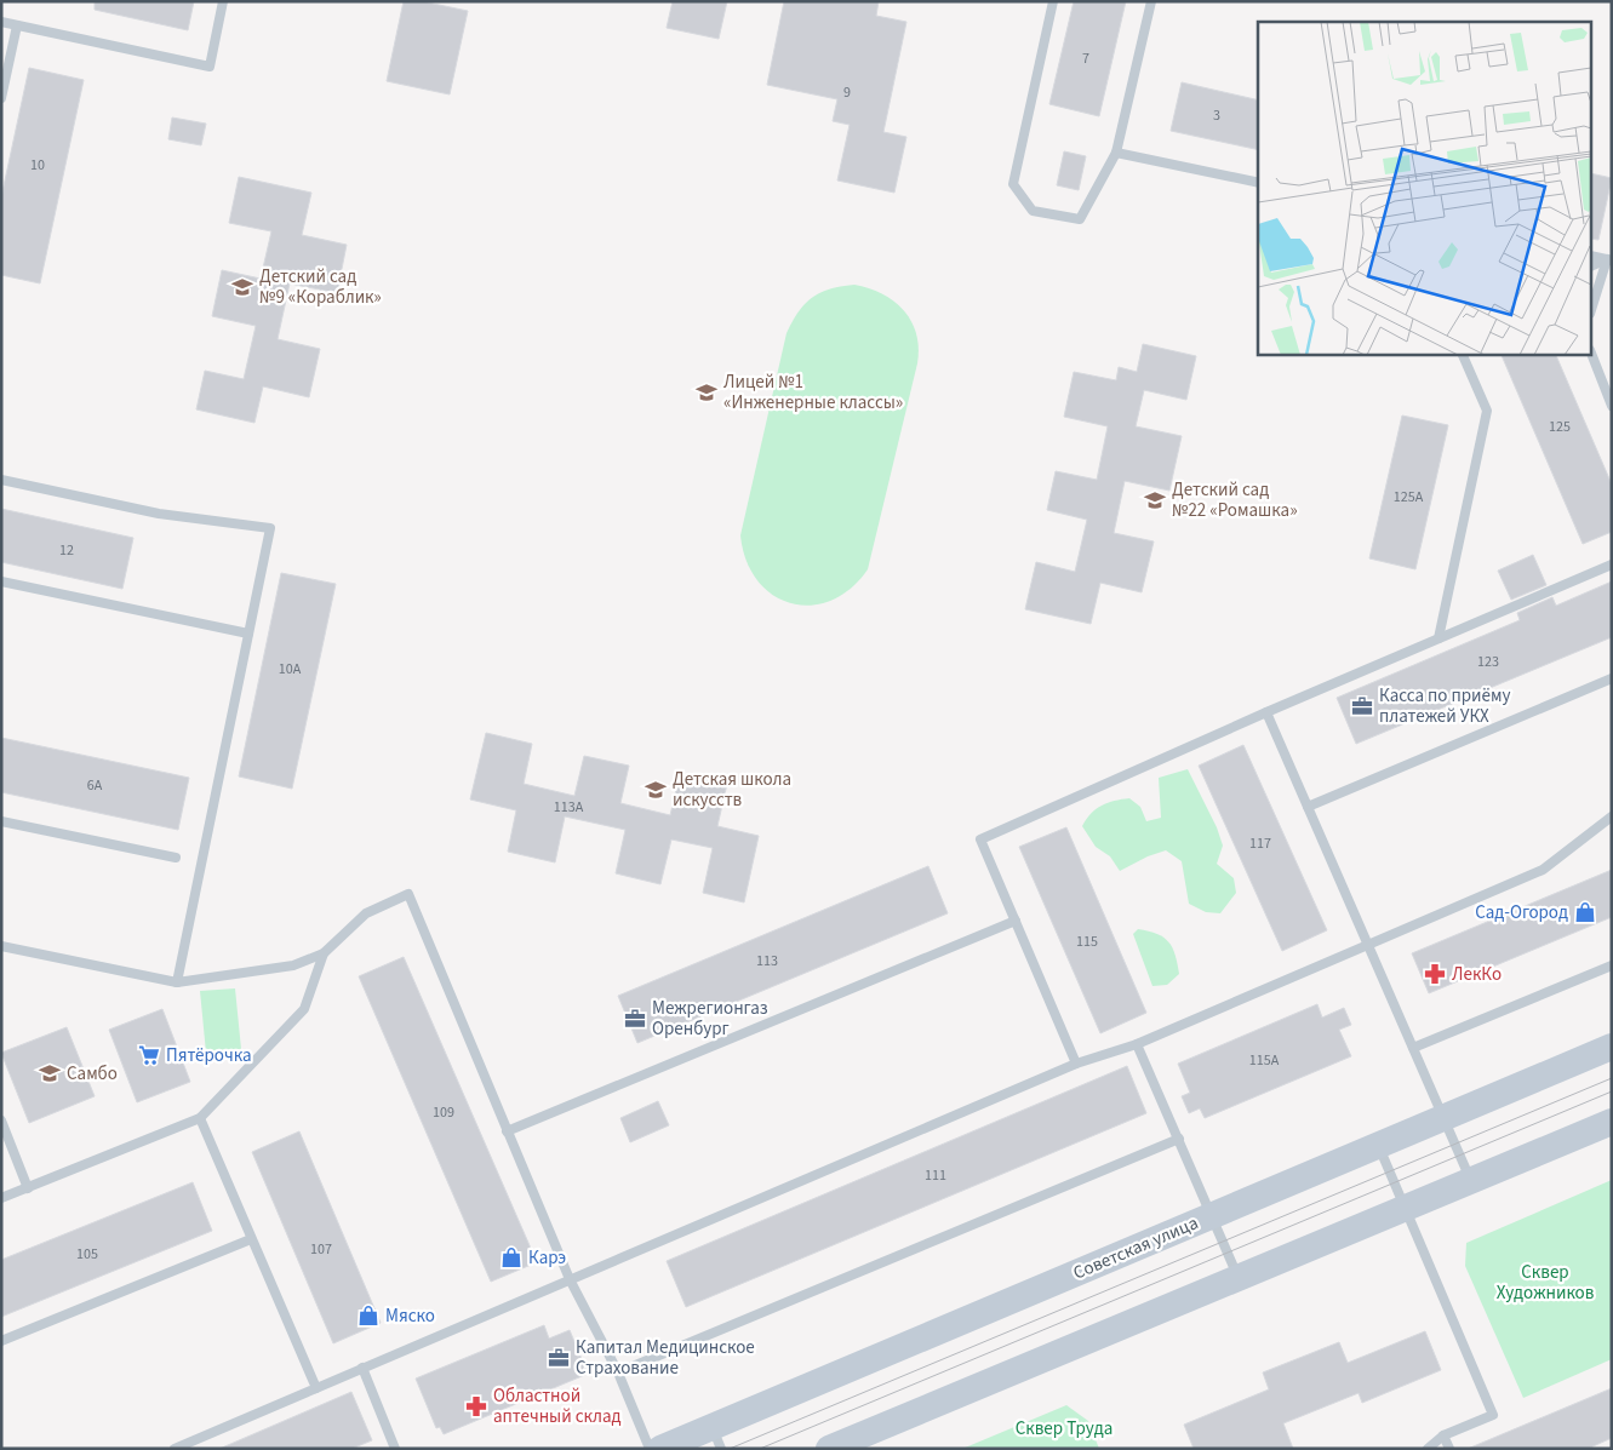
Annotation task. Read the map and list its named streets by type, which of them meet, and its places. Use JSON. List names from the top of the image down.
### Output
{
  "streets": {
    "main road": ["Советская улица"]
  },
  "parks": ["Сквер Художников", "Сквер Труда"],
  "places": {
    "school or university": [
      "Детский сад №9 «Кораблик»",
      "Лицей №1 «Инженерные классы»",
      "Детский сад №22 «Ромашка»",
      "Детская школа искусств",
      "Самбо"
    ],
    "office": ["Касса по приёму платежей УКХ", "Межрегионгаз Оренбург", "Капитал Медицинское Страхование"],
    "shop": ["Сад-Огород", "Карэ", "Мяско"],
    "pharmacy": ["ЛекКо", "Областной аптечный склад"],
    "supermarket": ["Пятёрочка"]
  },
  "house_numbers": [
    "7",
    "9",
    "3",
    "10",
    "125",
    "125А",
    "12",
    "123",
    "10А",
    "6А",
    "113А",
    "117",
    "115",
    "113",
    "115А",
    "109",
    "111",
    "107",
    "105"
  ]
}
